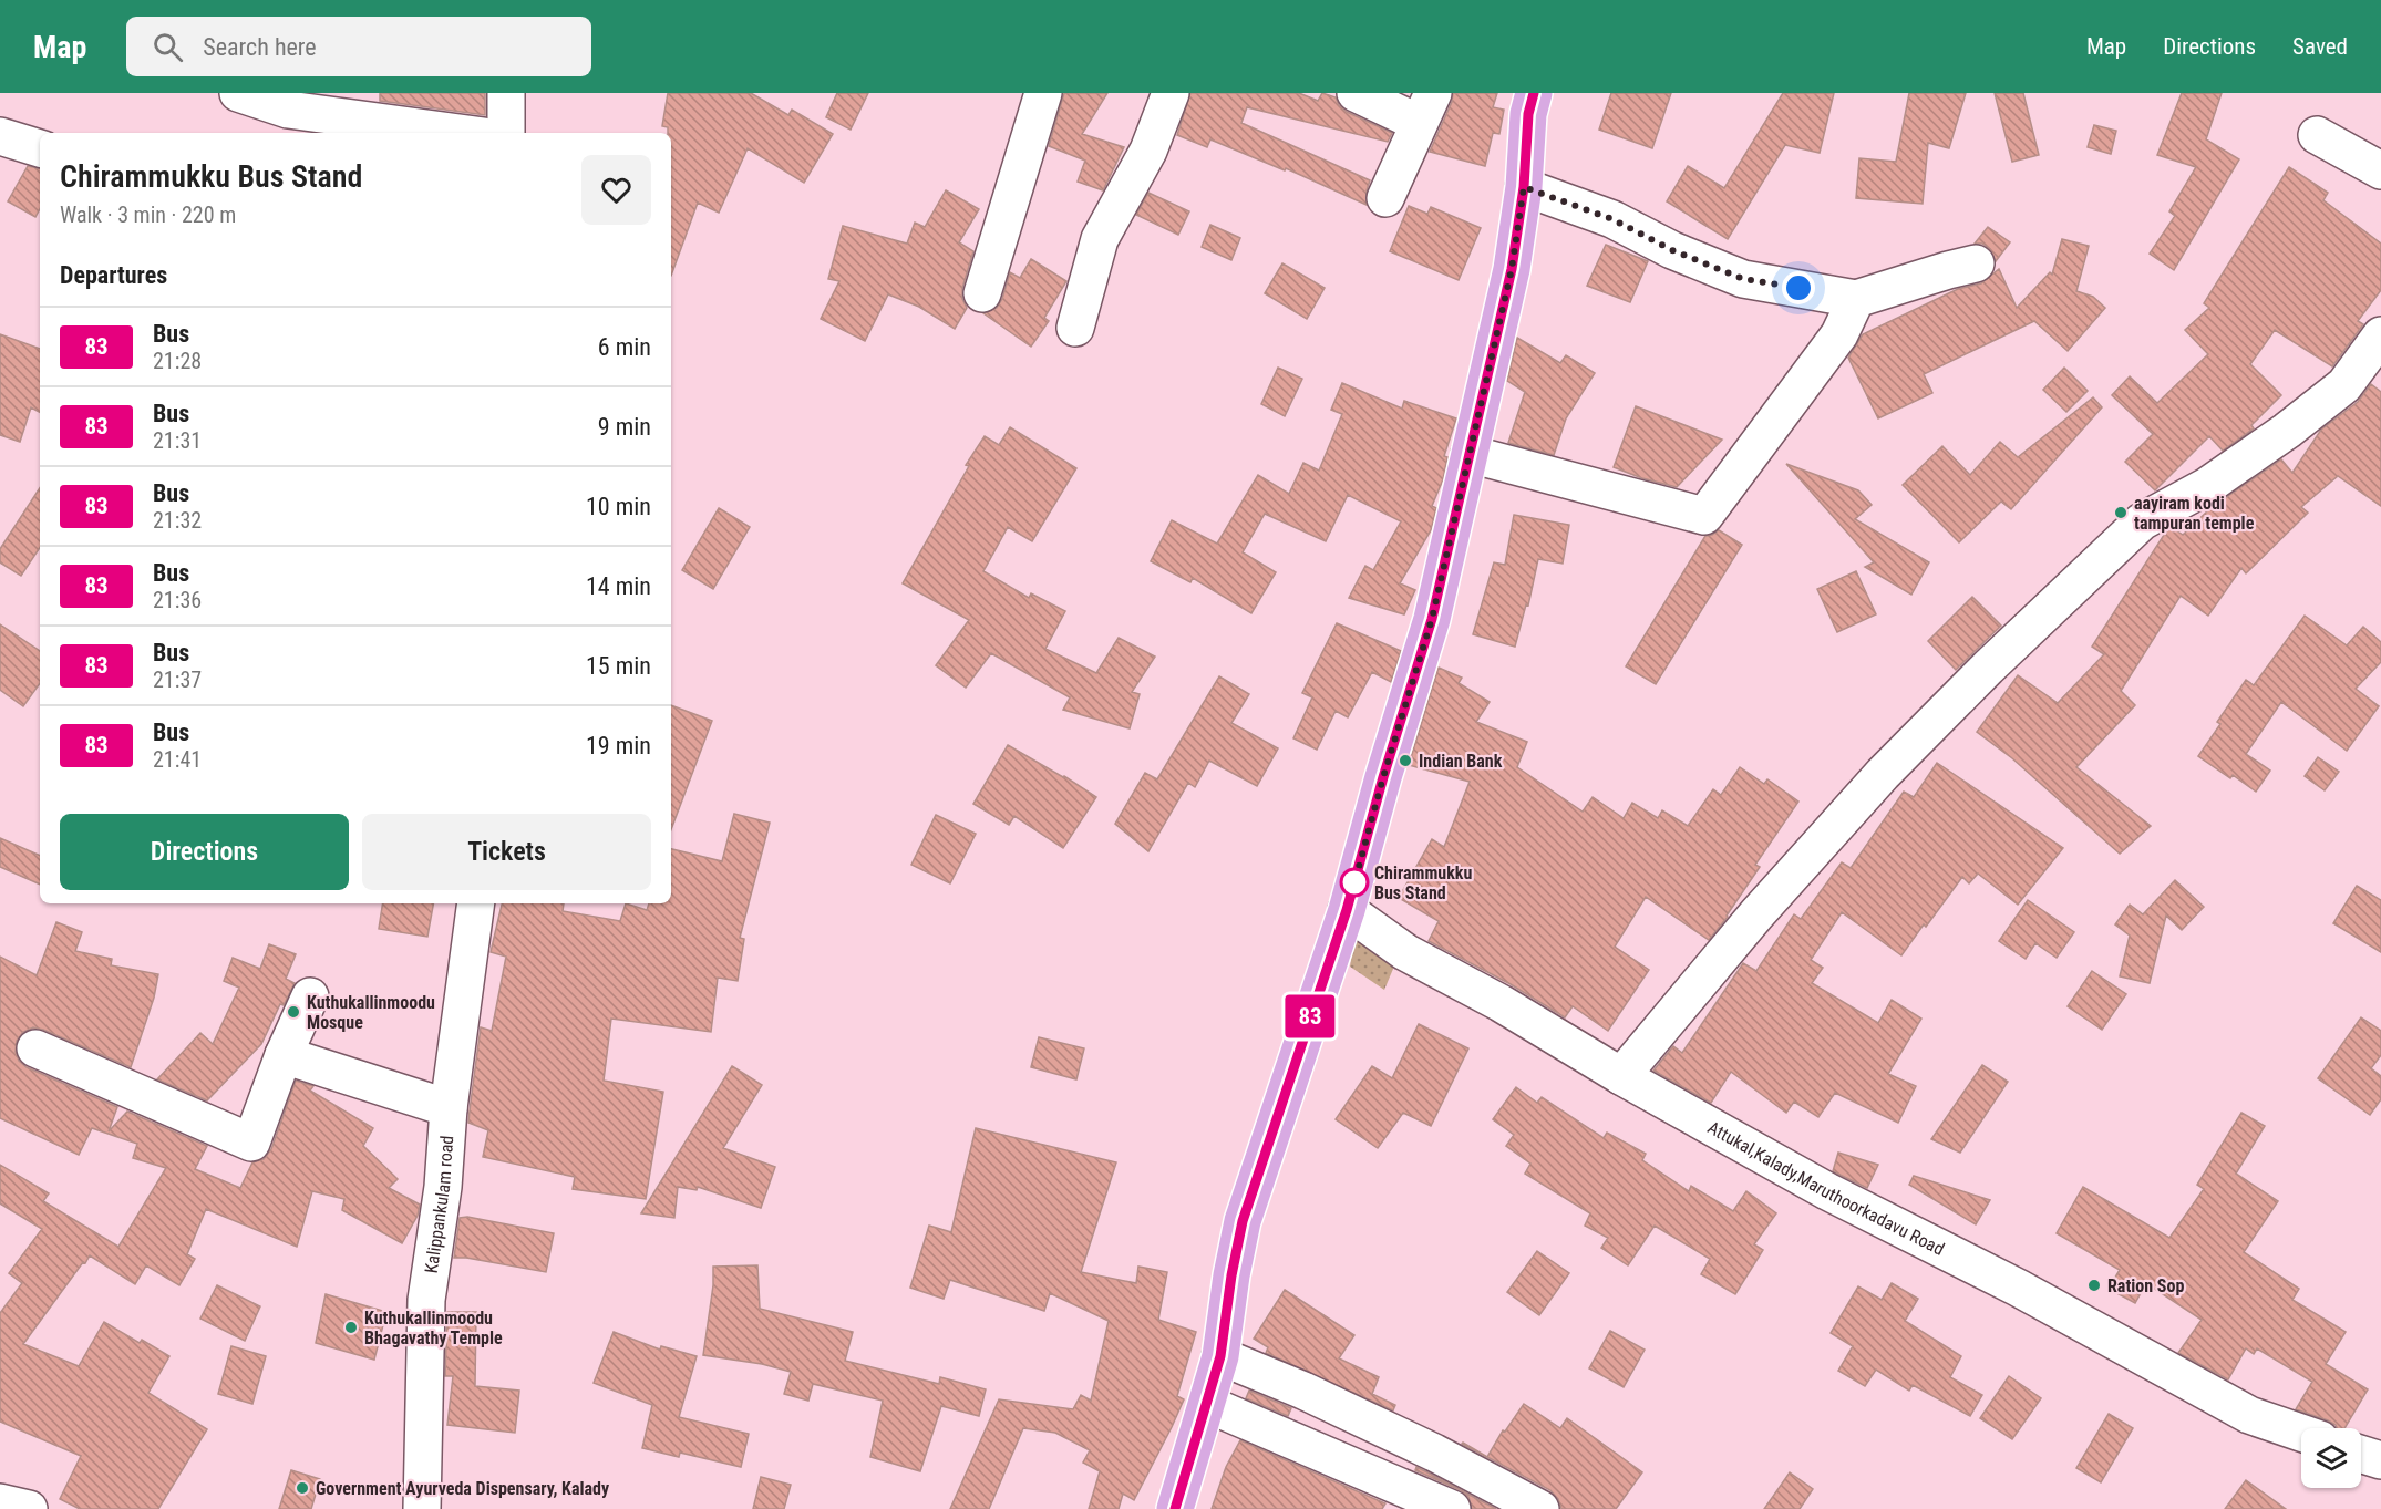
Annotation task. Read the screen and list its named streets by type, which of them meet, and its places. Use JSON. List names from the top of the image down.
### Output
{
  "streets": {
    "street": ["Attukal,Kalady,Maruthoorkadavu Road", "Kalippankulam road"]
  },
  "places": [
    "aayiram kodi tampuran temple",
    "Indian Bank",
    "Chirammukku Bus Stand",
    "Kuthukallinmoodu Mosque",
    "Ration Sop",
    "Kuthukallinmoodu Bhagavathy Temple",
    "Government Ayurveda Dispensary, Kalady"
  ],
  "lines": ["bus line 83"],
  "page": {
    "header": "Map",
    "search": "Search here",
    "nav": ["Map", "Directions", "Saved"],
    "on_map": "83",
    "heading": [
      ["Chirammukku Bus Stand", "Walk · 3 min · 220 m"],
      "Departures"
    ],
    "list": [
      {
        "mark": "83",
        "name": "Bus",
        "note": "21:28",
        "value": "6 min"
      },
      {
        "mark": "83",
        "name": "Bus",
        "note": "21:31",
        "value": "9 min"
      },
      {
        "mark": "83",
        "name": "Bus",
        "note": "21:32",
        "value": "10 min"
      },
      {
        "mark": "83",
        "name": "Bus",
        "note": "21:36",
        "value": "14 min"
      },
      {
        "mark": "83",
        "name": "Bus",
        "note": "21:37",
        "value": "15 min"
      },
      {
        "mark": "83",
        "name": "Bus",
        "note": "21:41",
        "value": "19 min"
      }
    ],
    "buttons": ["Directions", "Tickets"]
  }
}
